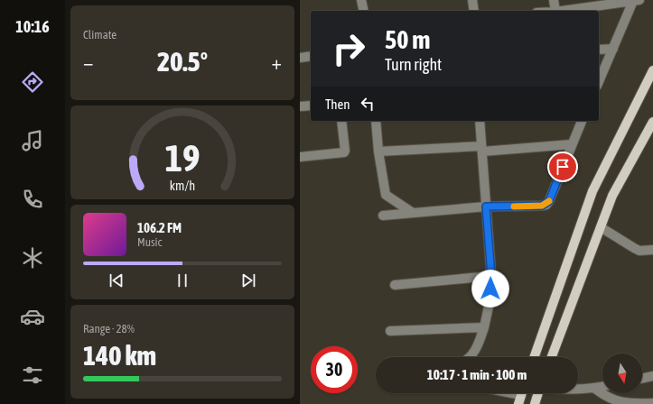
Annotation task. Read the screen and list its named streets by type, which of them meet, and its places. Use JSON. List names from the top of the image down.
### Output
{
  "north": "bottom",
  "page": {
    "tabs": "10:16",
    "tile": [
      "Climate",
      ["Range · 28%", "140 km"]
    ],
    "turn": ["50 m", "Turn right"],
    "heat": ["−", "20.5°", "+"],
    "then": "Then",
    "song": ["106.2 FM", "Music"],
    "limit": "30",
    "trip": "10:17 · 1 min · 100 m",
    "gauge": ["19", "km/h"]
  }
}
